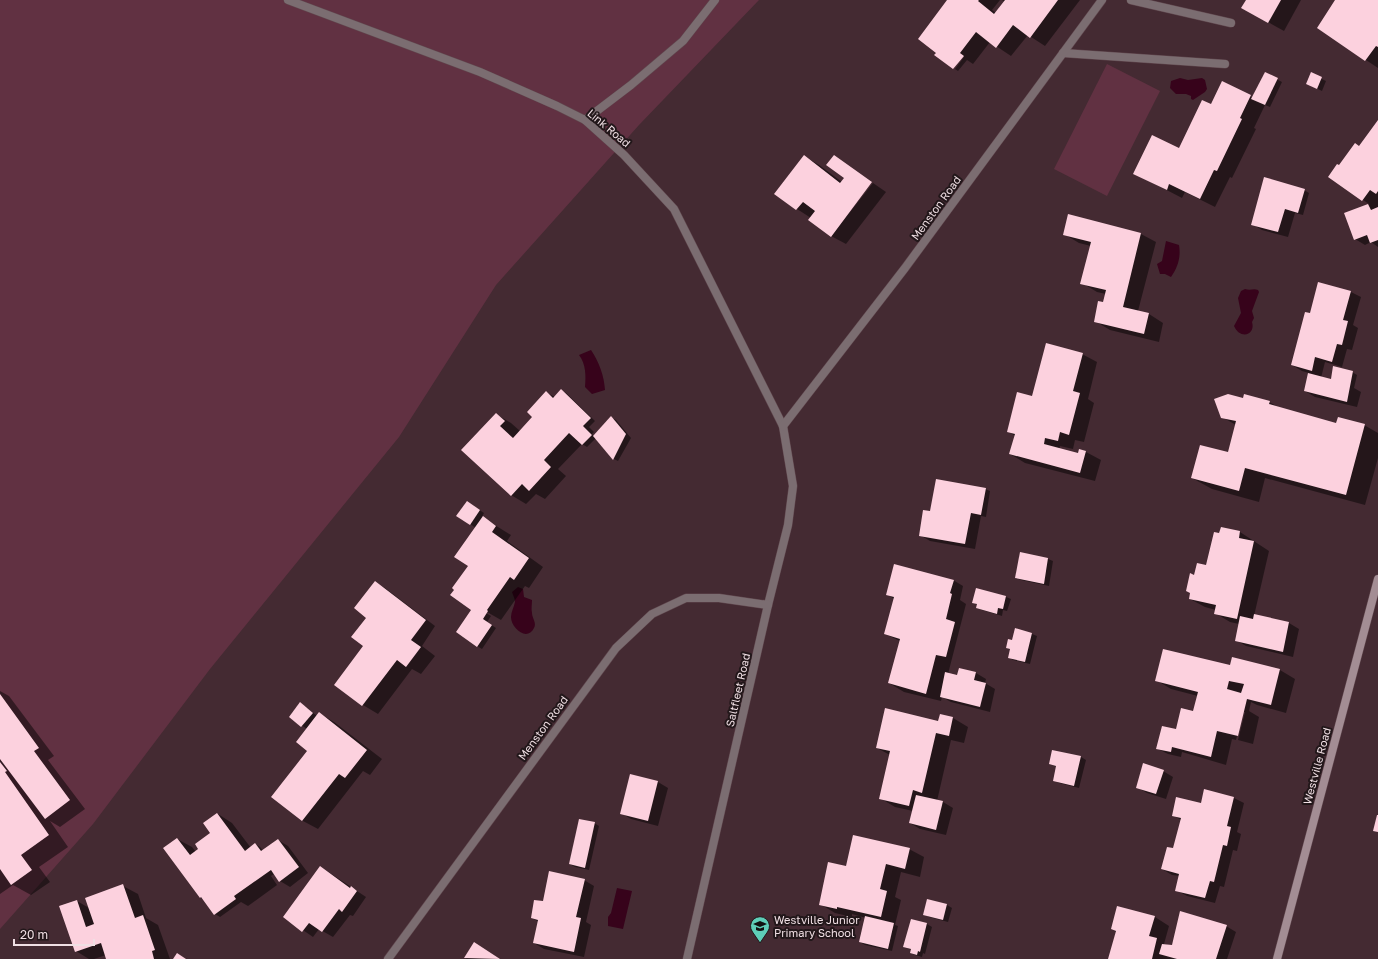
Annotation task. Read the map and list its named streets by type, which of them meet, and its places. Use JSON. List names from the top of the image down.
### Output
{
  "streets": {
    "street": [
      "Link Road",
      "Menston Road",
      "Saltfleet Road",
      "Westville Road"
    ]
  },
  "crossings": [
    ["Link Road", "Menston Road"],
    ["Link Road", "Saltfleet Road"],
    ["Menston Road", "Saltfleet Road"]
  ],
  "places": {
    "school or university": ["Westville Junior Primary School"]
  },
  "scale_bar": "20 m"
}
